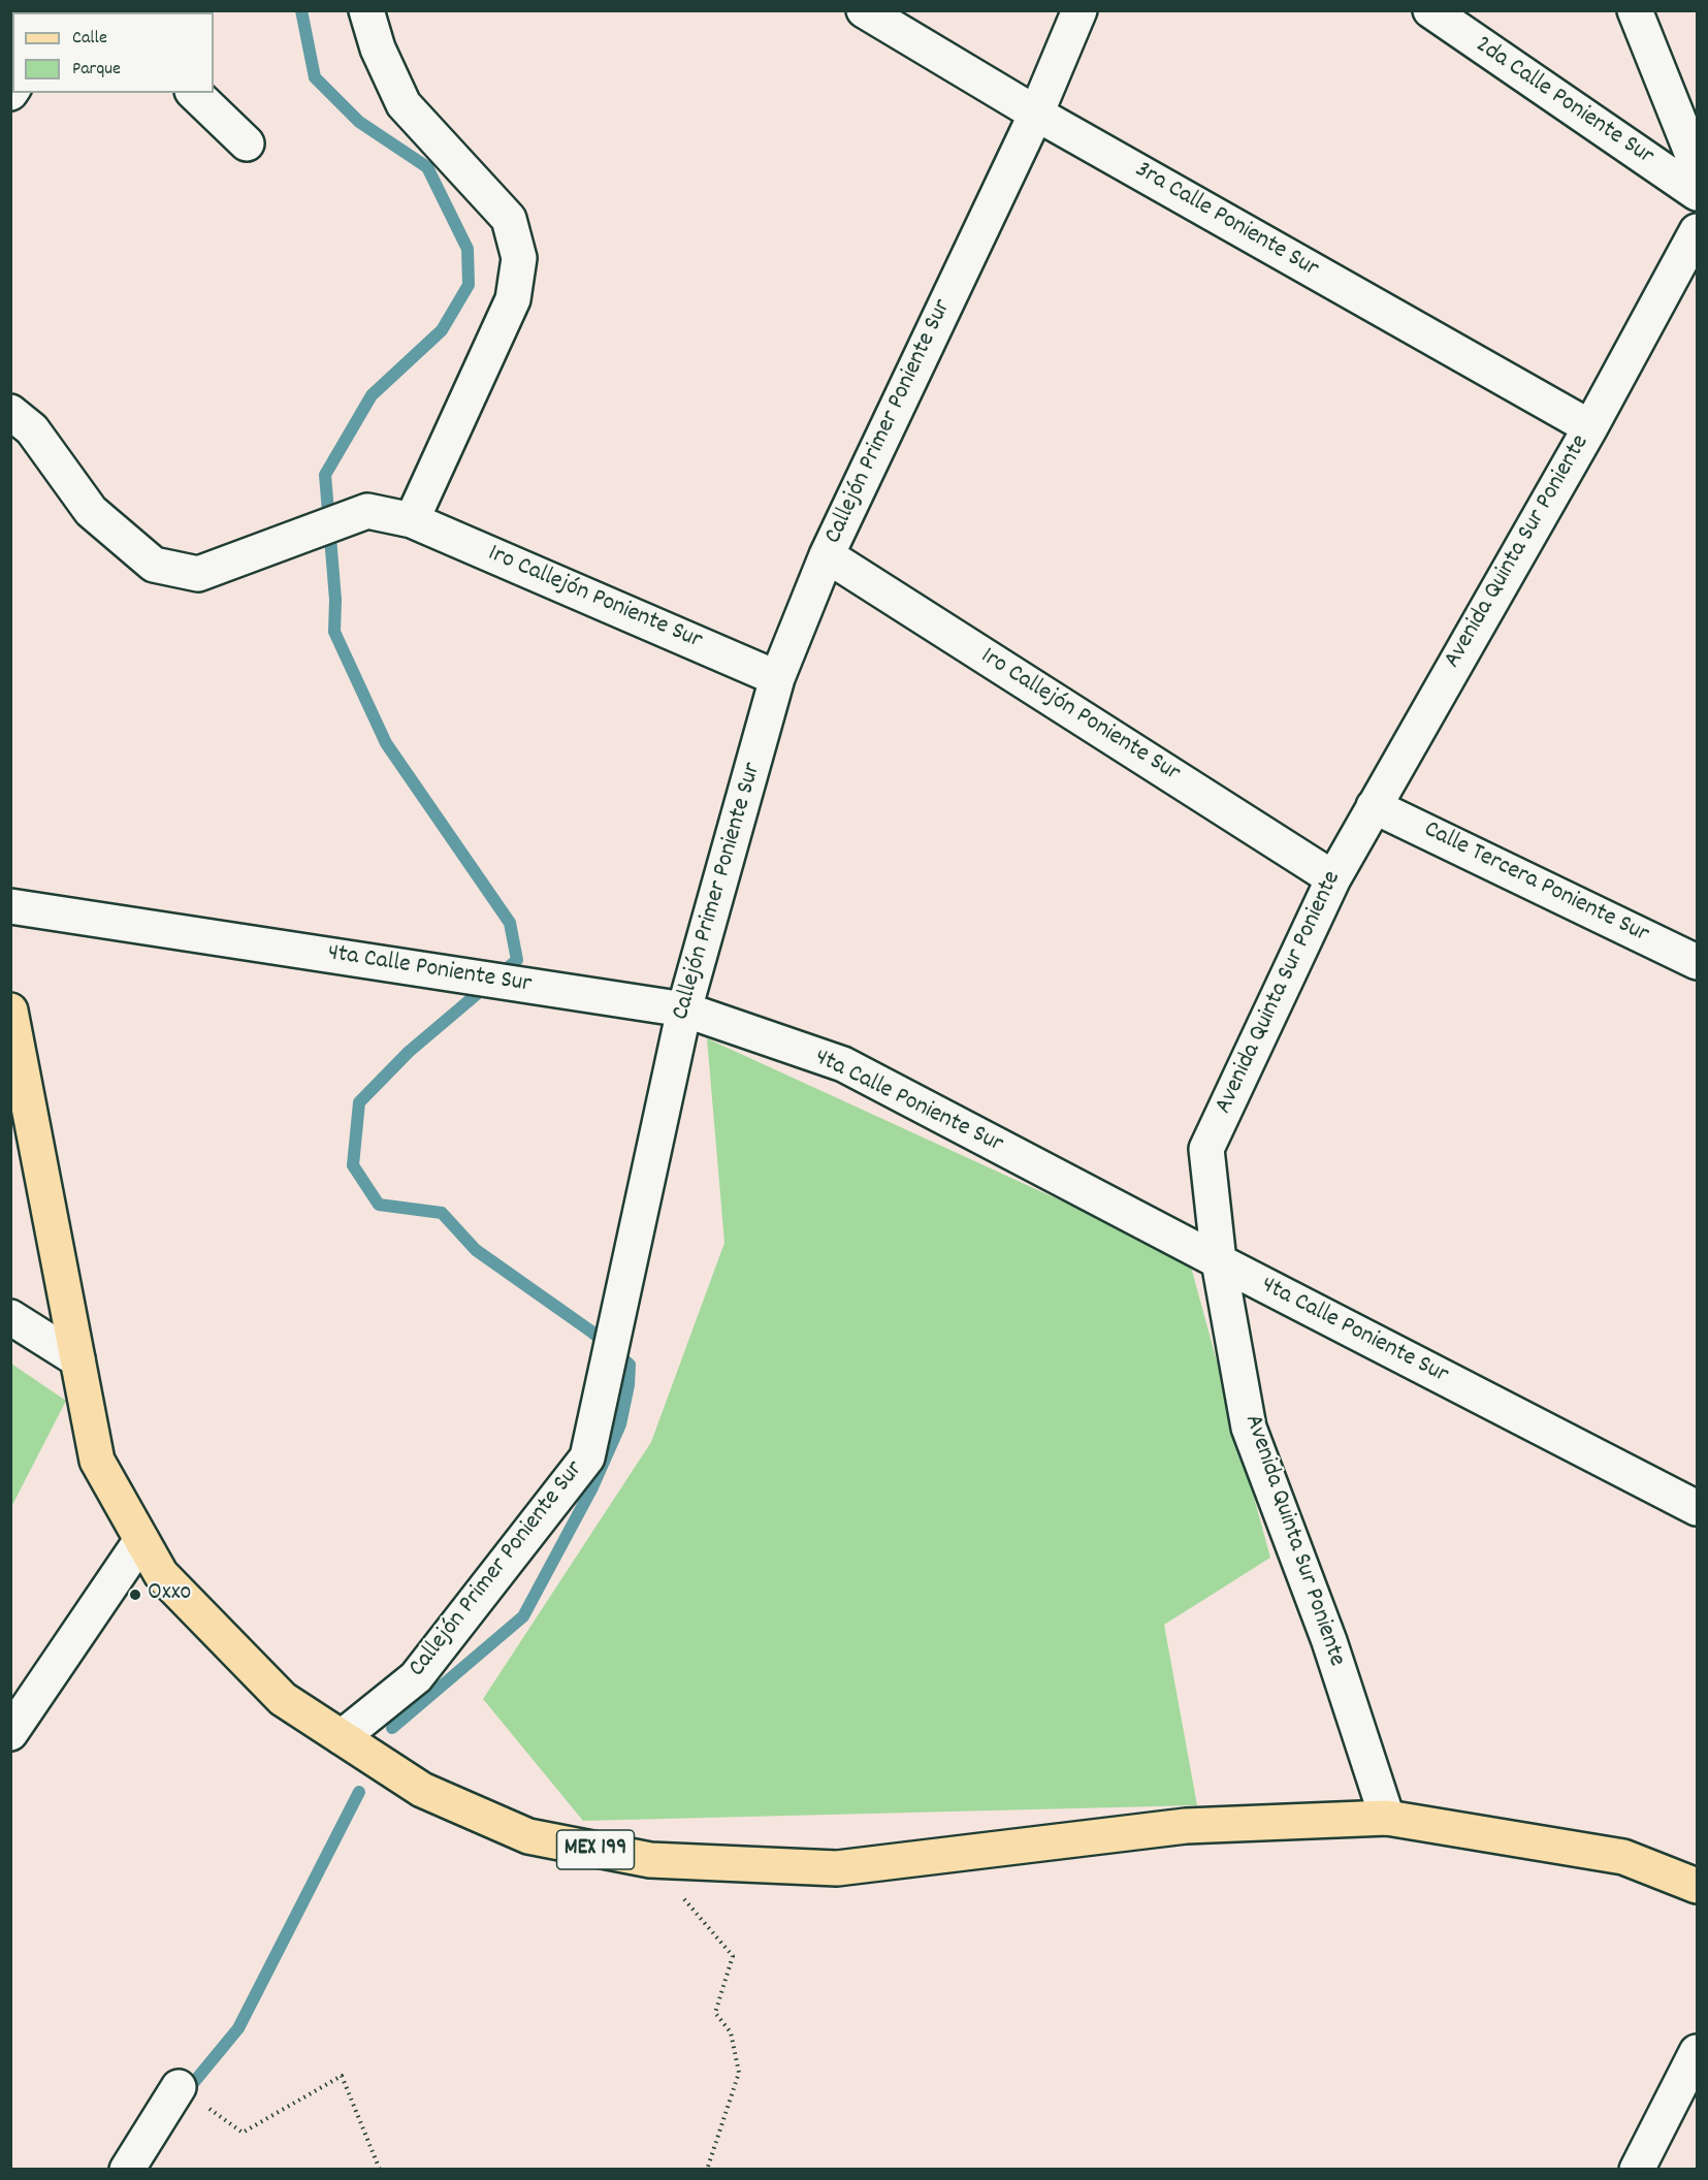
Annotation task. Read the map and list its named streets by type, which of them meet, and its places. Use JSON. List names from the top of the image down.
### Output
{
  "streets": {
    "main road": ["MEX 199"],
    "street": [
      "2da Calle Poniente Sur",
      "3ra Calle Poniente Sur",
      "Callejón Primer Poniente Sur",
      "Avenida Quinta Sur Poniente",
      "1ro Callejón Poniente Sur",
      "Calle Tercera Poniente Sur",
      "4ta Calle Poniente Sur"
    ]
  },
  "crossings": [
    ["3ra Calle Poniente Sur", "Callejón Primer Poniente Sur"],
    ["3ra Calle Poniente Sur", "Avenida Quinta Sur Poniente"],
    ["Callejón Primer Poniente Sur", "1ro Callejón Poniente Sur"],
    ["Callejón Primer Poniente Sur", "4ta Calle Poniente Sur"],
    ["Callejón Primer Poniente Sur", "MEX 199"],
    ["Avenida Quinta Sur Poniente", "1ro Callejón Poniente Sur"],
    ["Avenida Quinta Sur Poniente", "Calle Tercera Poniente Sur"],
    ["Avenida Quinta Sur Poniente", "4ta Calle Poniente Sur"],
    ["Avenida Quinta Sur Poniente", "MEX 199"]
  ],
  "places": ["Oxxo"],
  "legend": ["Calle", "Parque"]
}
